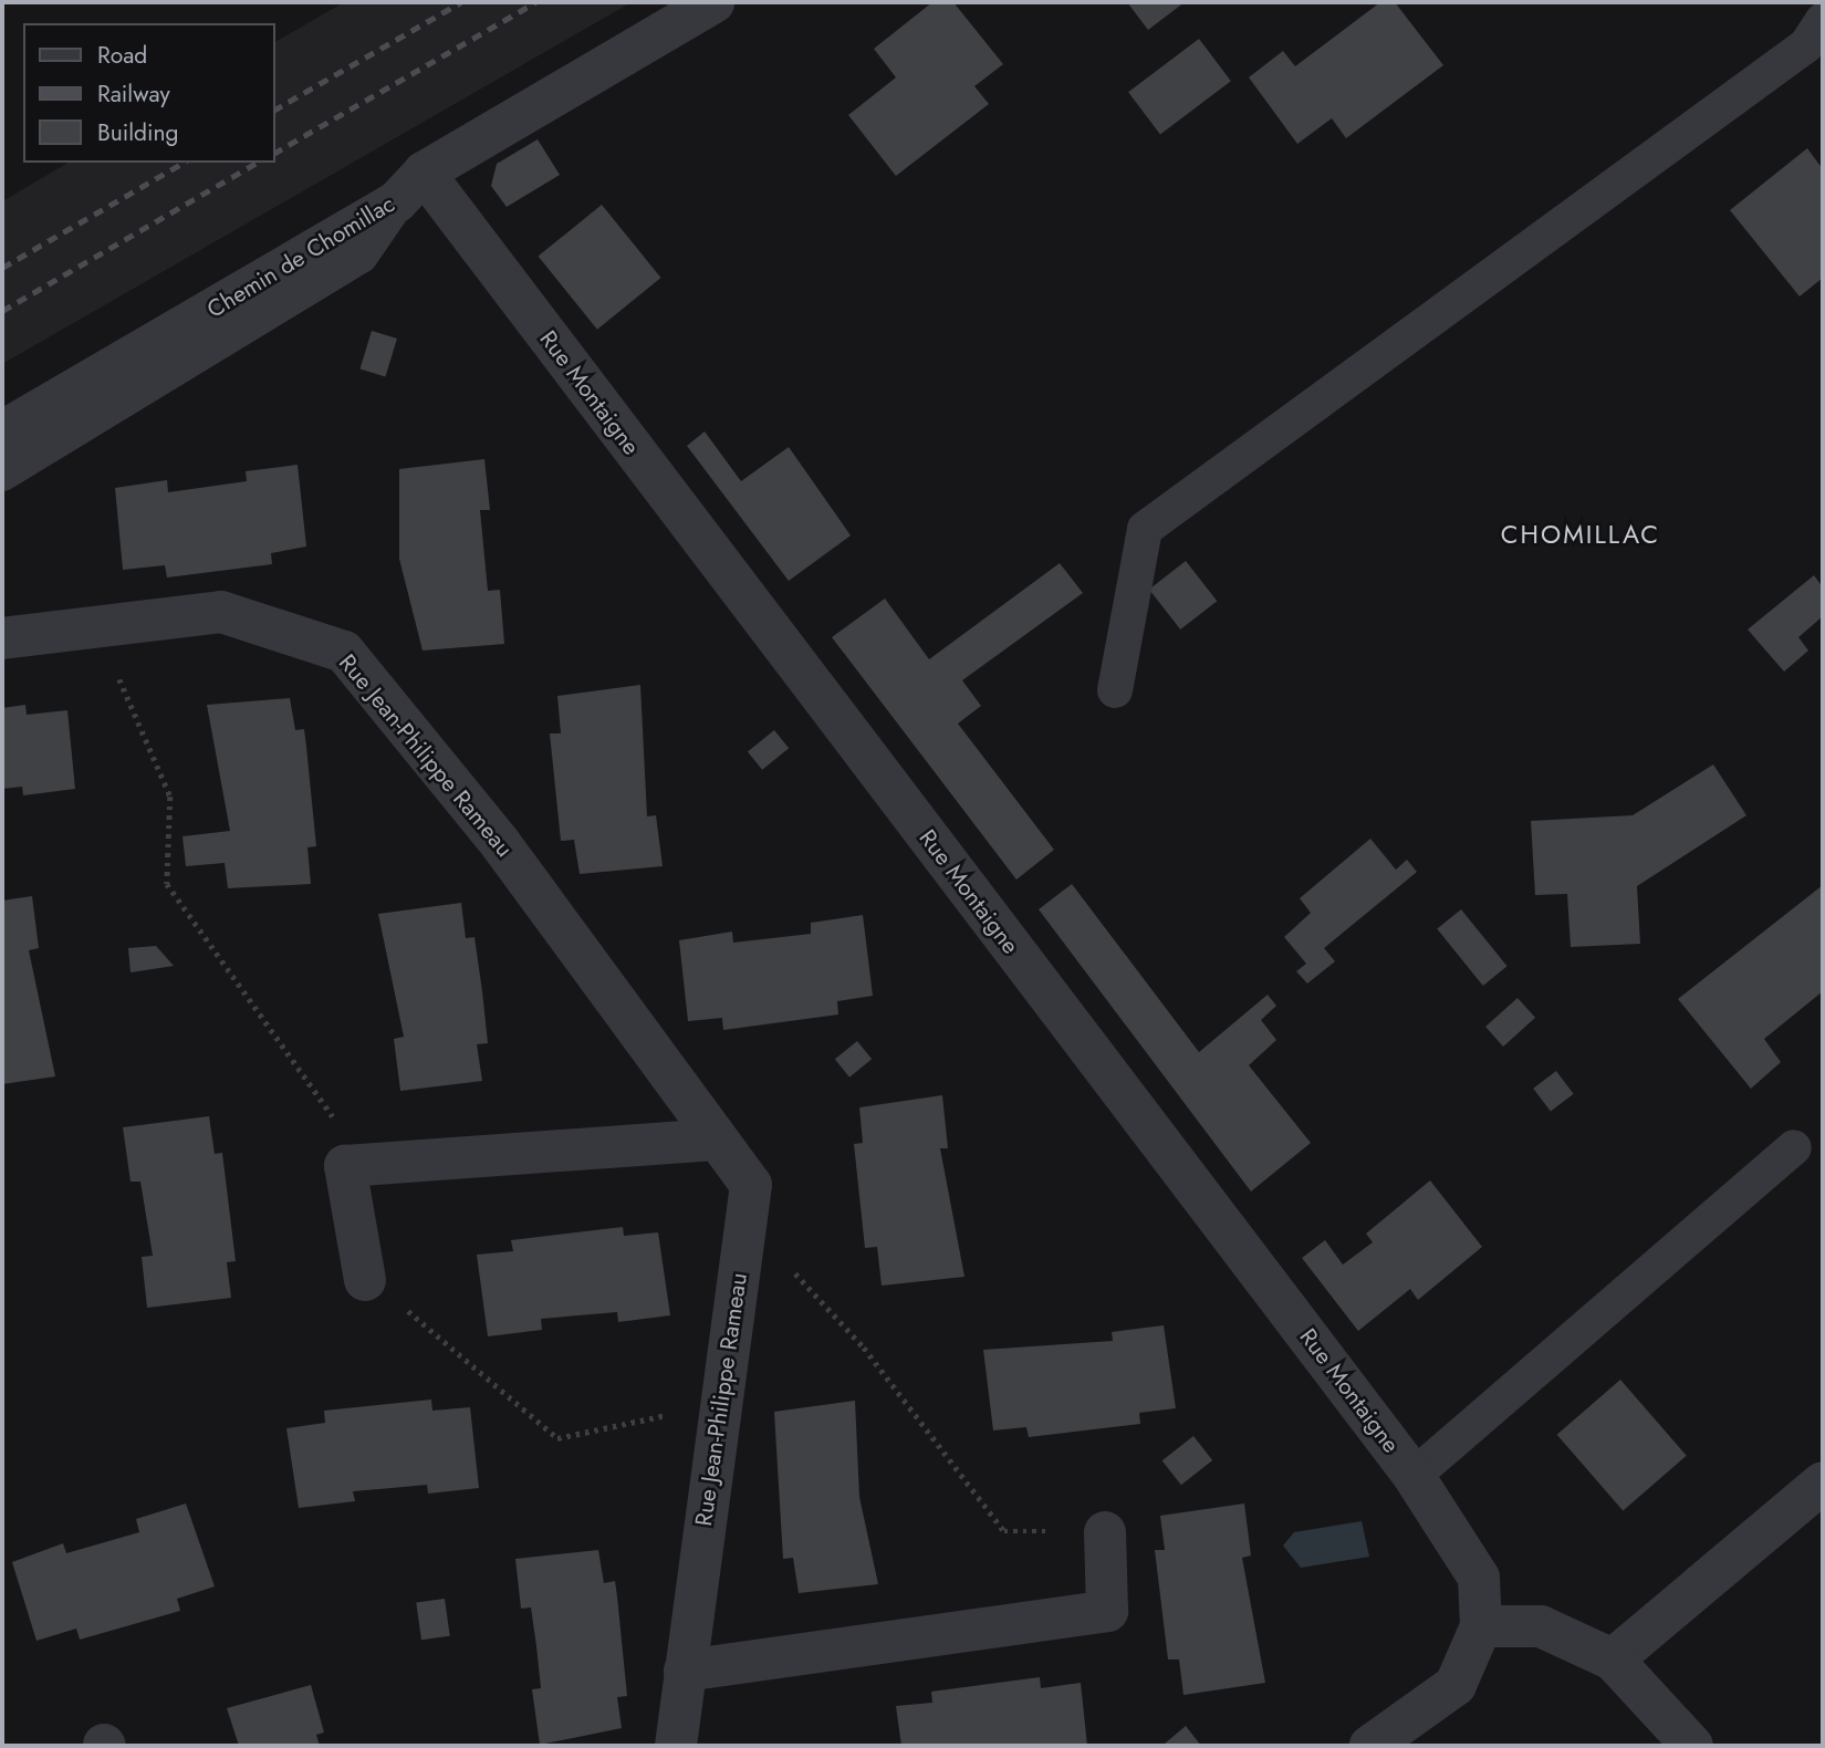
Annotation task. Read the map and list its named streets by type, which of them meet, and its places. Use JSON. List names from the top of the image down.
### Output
{
  "streets": {
    "street": ["Chemin de Chomillac", "Rue Montaigne", "Rue Jean-Philippe Rameau"]
  },
  "crossings": [
    ["Chemin de Chomillac", "Rue Montaigne"]
  ],
  "districts": ["CHOMILLAC"],
  "legend": ["Road", "Railway", "Building"]
}
